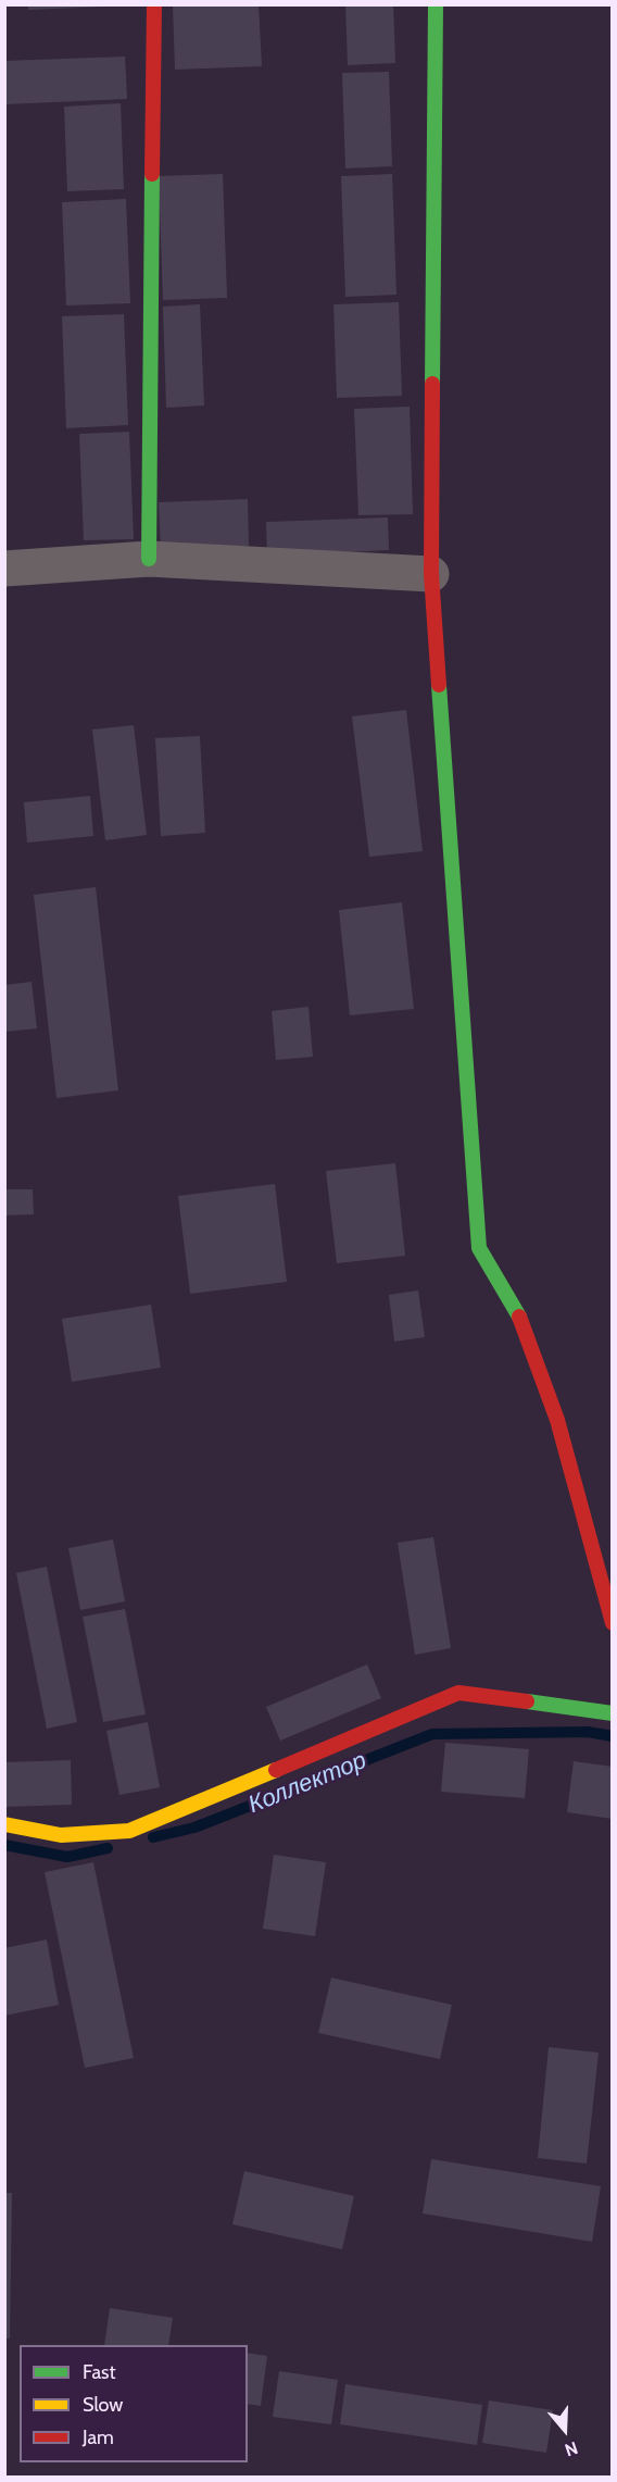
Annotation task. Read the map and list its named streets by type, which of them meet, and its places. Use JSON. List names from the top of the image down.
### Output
{
  "water": ["Коллектор"],
  "legend": ["Fast", "Slow", "Jam"],
  "north": "bottom"
}
